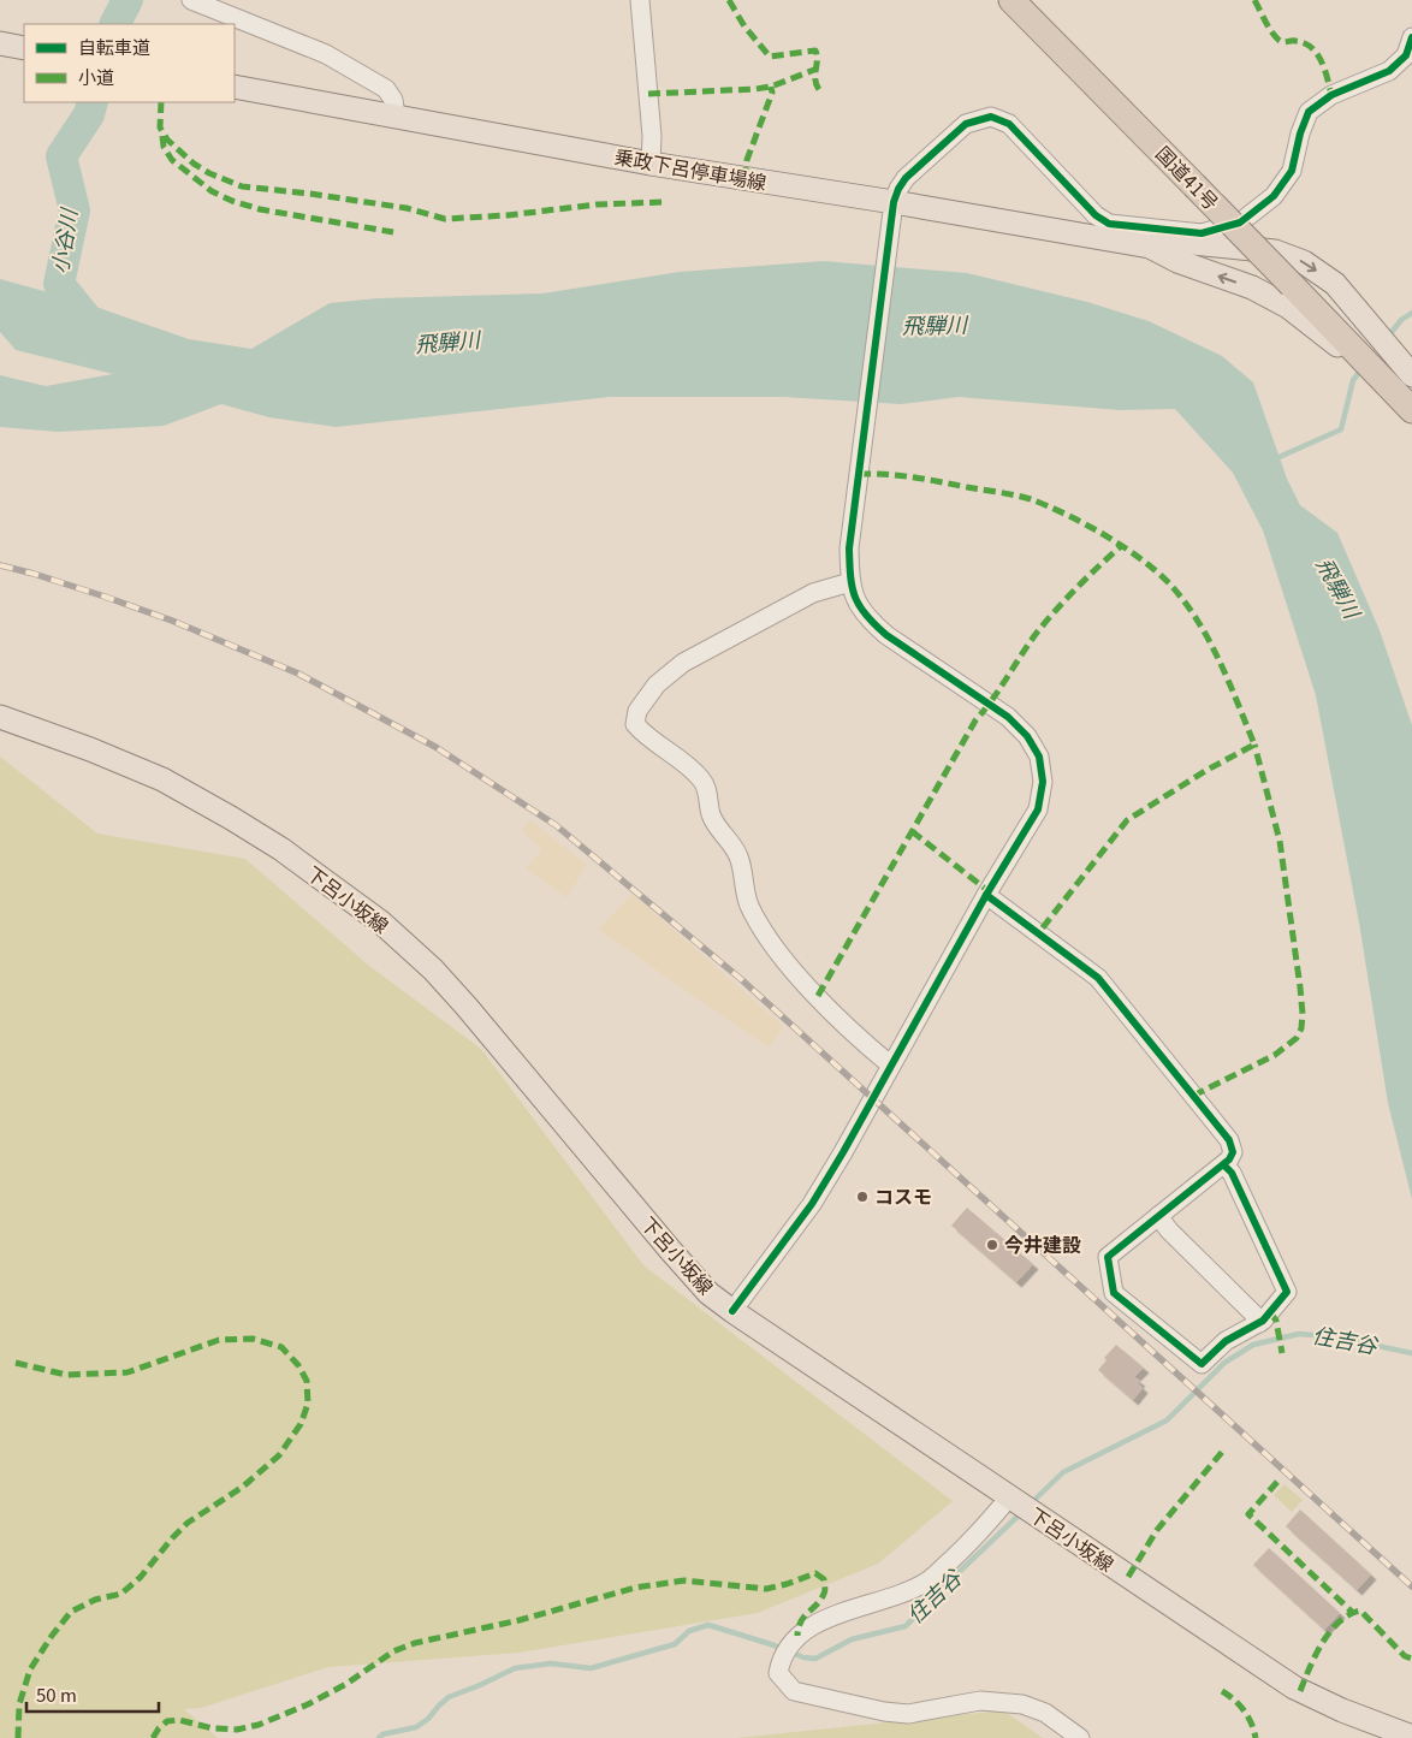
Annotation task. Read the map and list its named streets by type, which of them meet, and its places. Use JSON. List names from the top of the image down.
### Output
{
  "streets": {
    "highway": ["国道41号"],
    "main road": ["乗政下呂停車場線", "下呂小坂線"]
  },
  "water": ["小谷川", "飛騨川", "住吉谷"],
  "places": ["コスモ", "今井建設"],
  "legend": ["自転車道", "小道"],
  "scale_bar": "50 m"
}
